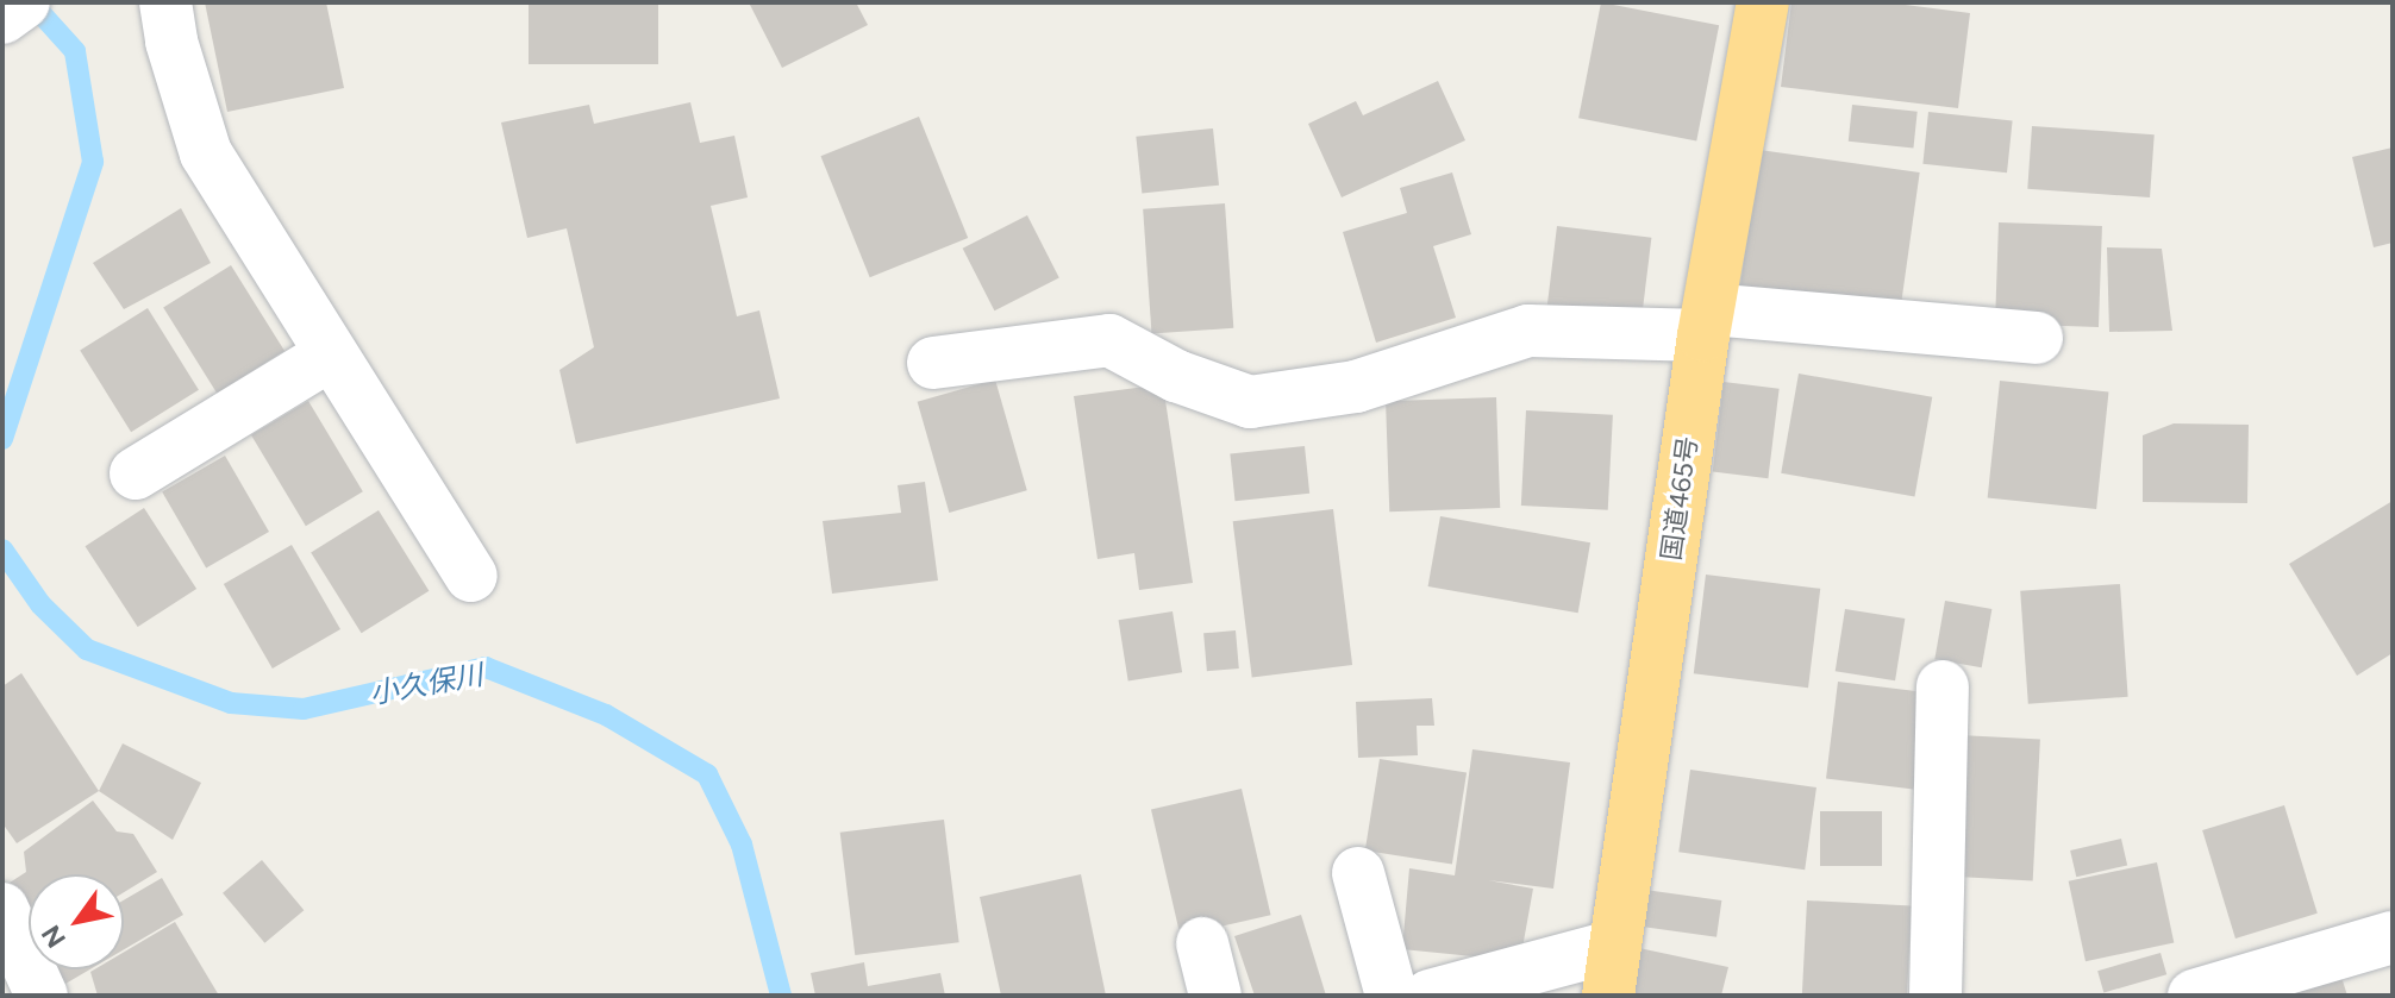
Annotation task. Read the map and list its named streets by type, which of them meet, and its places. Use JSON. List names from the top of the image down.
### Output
{
  "streets": {
    "highway": ["国道465号"]
  },
  "water": ["小久保川"],
  "north": "bottom left"
}
